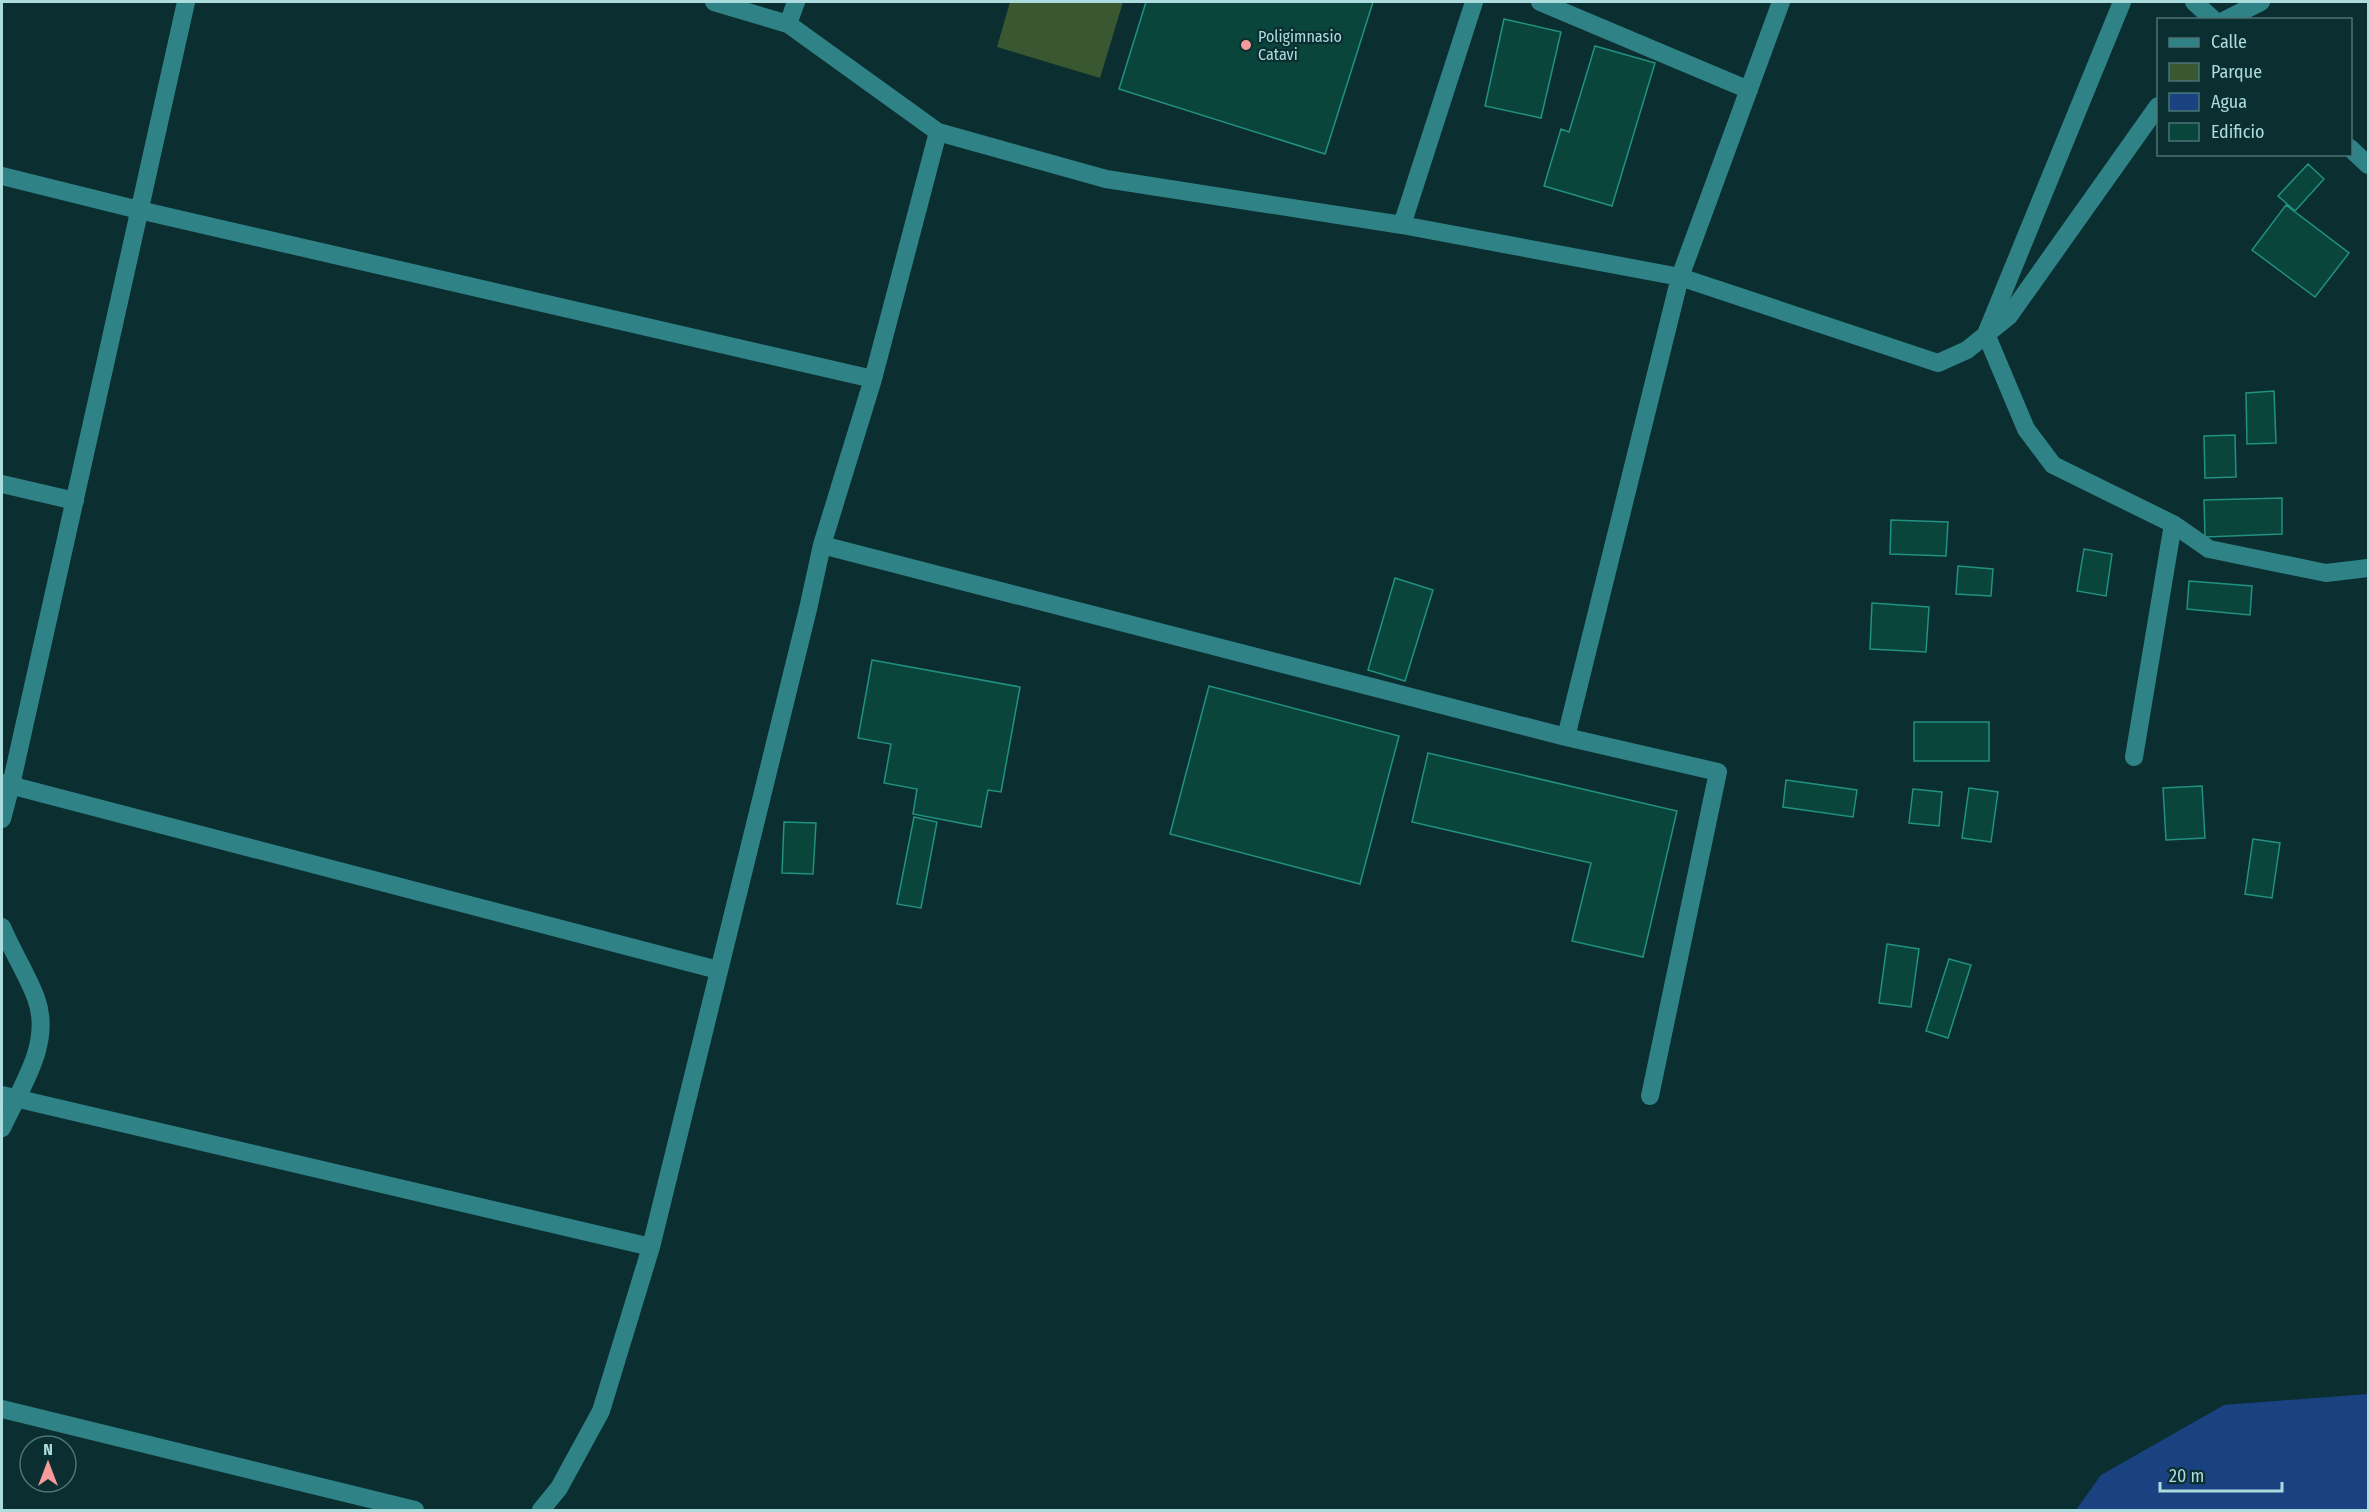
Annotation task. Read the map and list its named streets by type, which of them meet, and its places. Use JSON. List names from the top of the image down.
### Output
{
  "places": ["Poligimnasio Catavi"],
  "legend": [
    "Calle",
    "Parque",
    "Agua",
    "Edificio"
  ],
  "scale_bar": "20 m",
  "north": "top"
}
